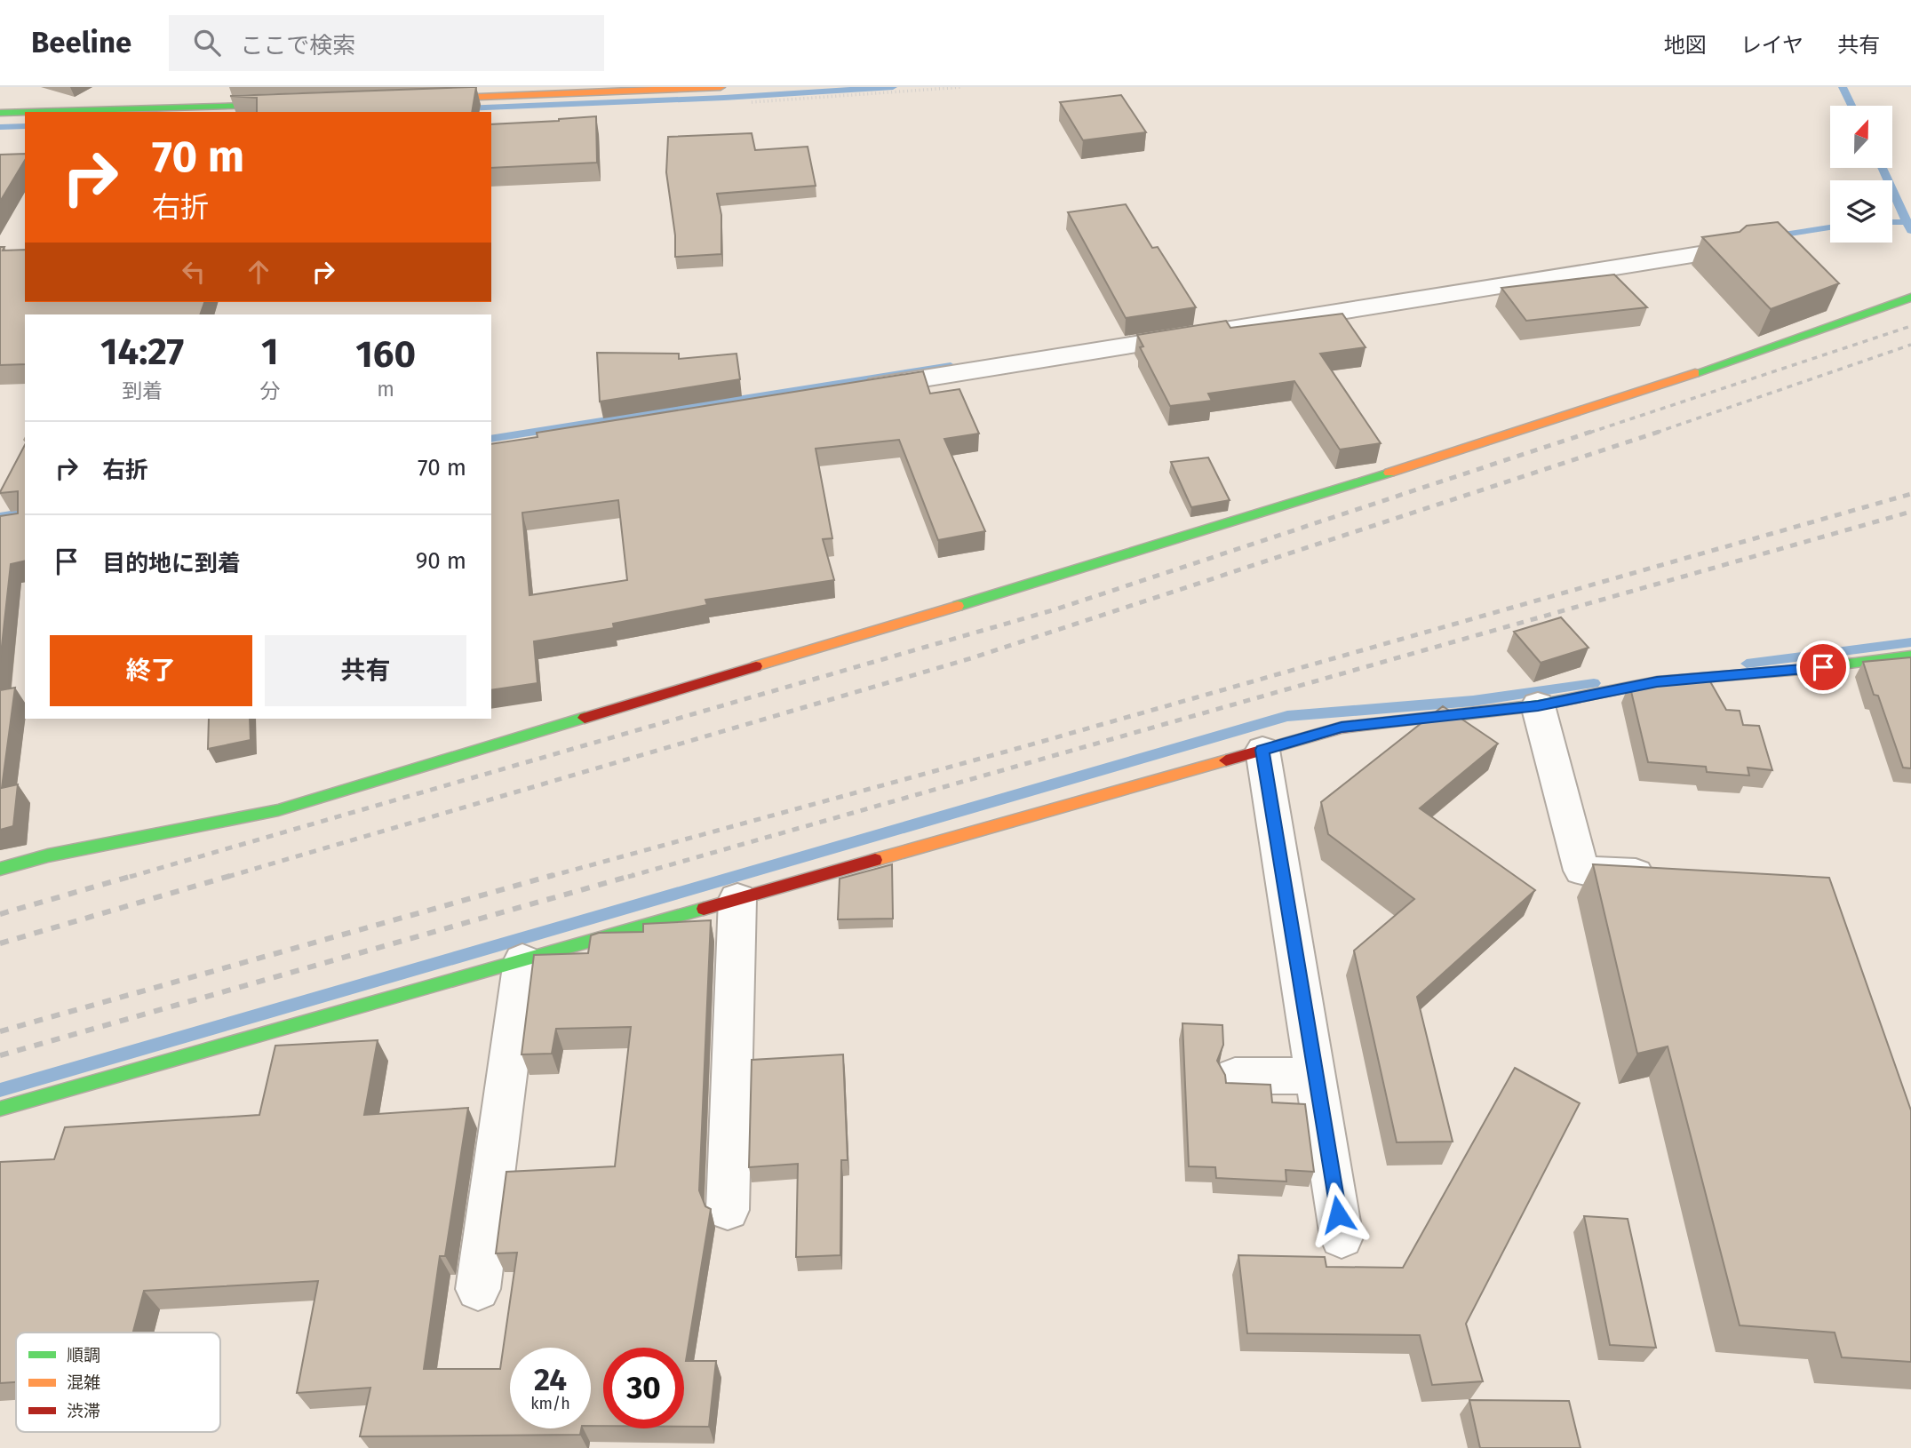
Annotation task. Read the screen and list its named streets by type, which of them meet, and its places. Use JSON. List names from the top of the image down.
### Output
{
  "legend": ["順調", "混雑", "渋滞"],
  "north": "top",
  "page": {
    "header": "Beeline",
    "search": "ここで検索",
    "nav": ["地図", "レイヤ", "共有"],
    "turn": ["70 m", "右折"],
    "eta": [
      "14:27",
      "到着",
      "1",
      "分",
      "160",
      "m"
    ],
    "list": [
      {
        "name": "右折",
        "value": "70 m"
      },
      {
        "name": "目的地に到着",
        "value": "90 m"
      }
    ],
    "buttons": ["終了", "共有"],
    "speed": "24 km/h",
    "limit": "30"
  }
}
